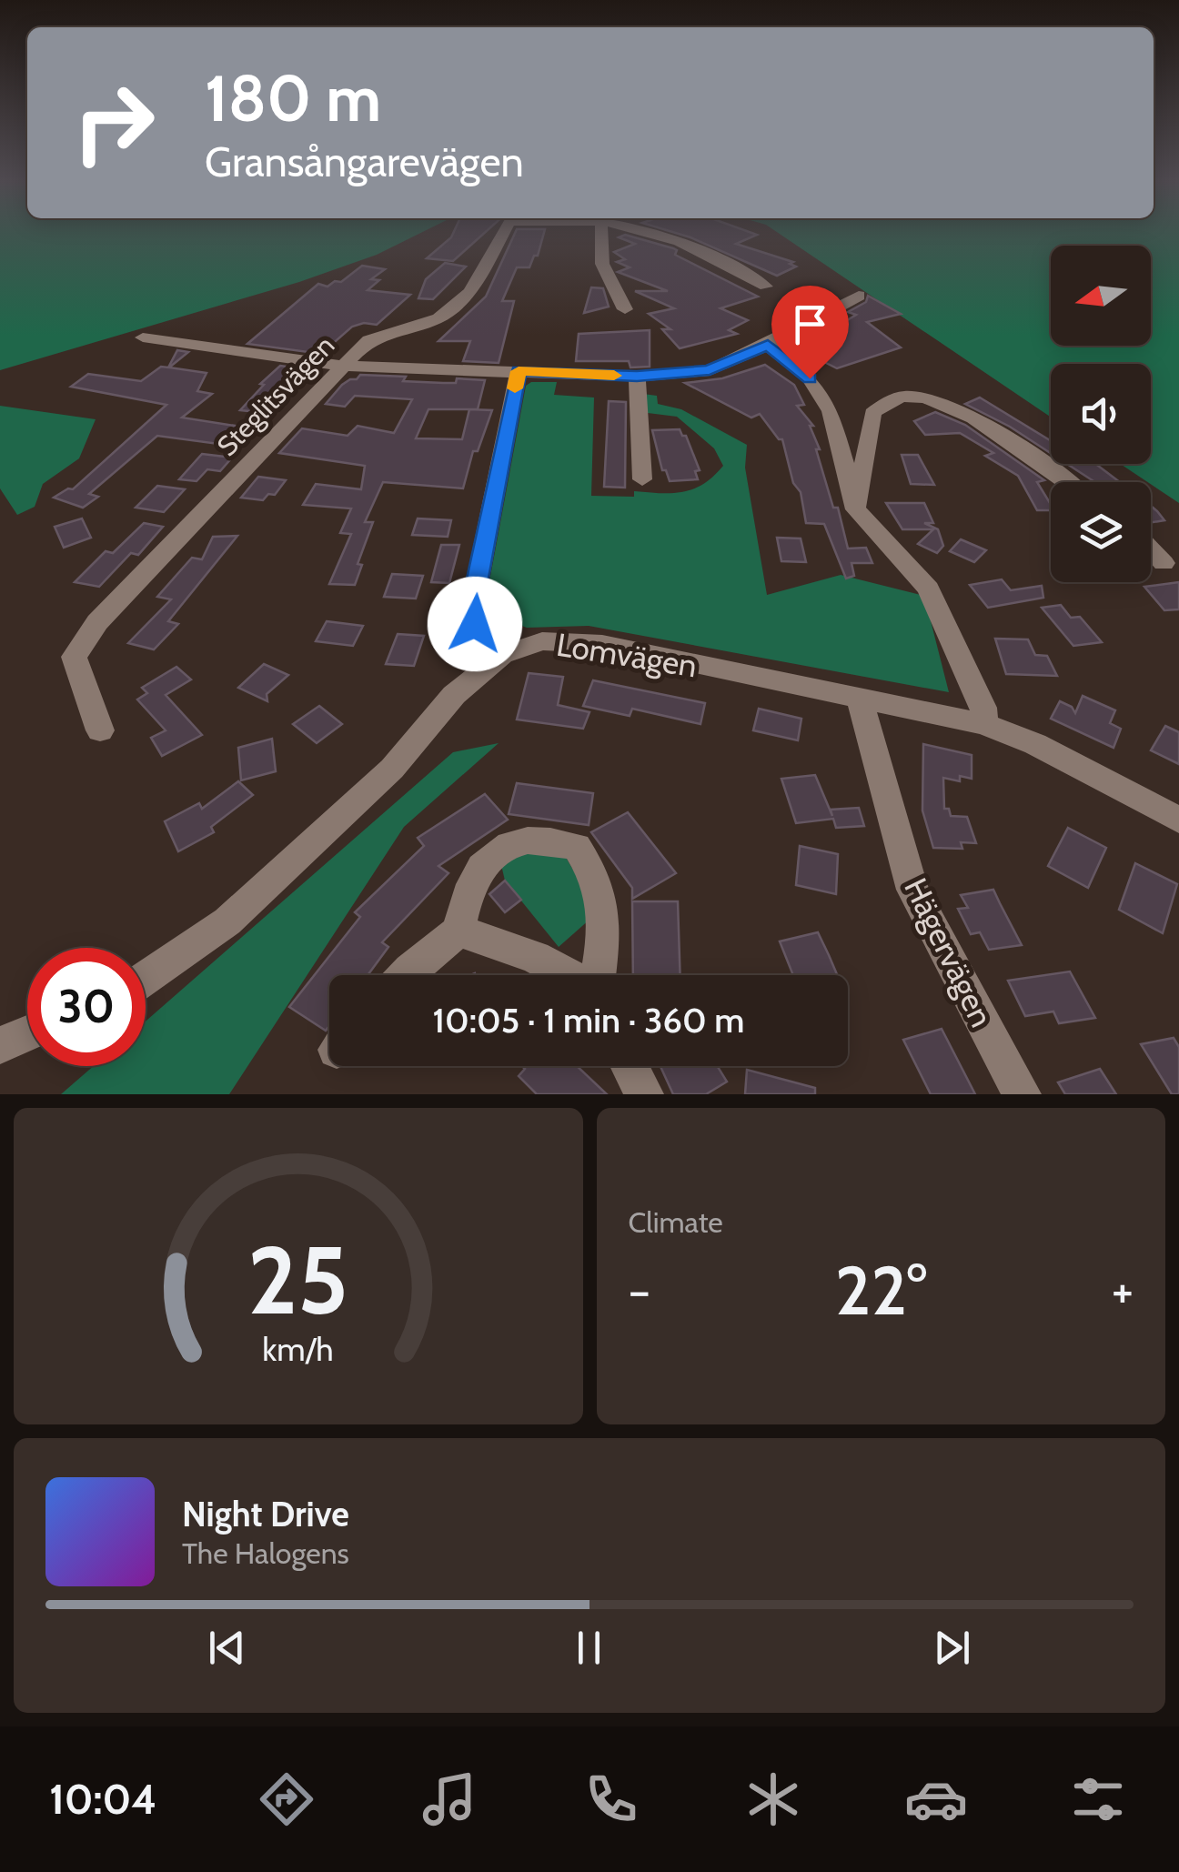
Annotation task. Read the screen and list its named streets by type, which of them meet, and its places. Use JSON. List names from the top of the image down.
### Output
{
  "streets": {
    "street": ["Steglitsvägen", "Lomvägen", "Hägervägen"]
  },
  "crossings": [
    ["Lomvägen", "Hägervägen"]
  ],
  "north": "left",
  "page": {
    "turn": ["180 m", "Gransångarevägen"],
    "limit": "30",
    "trip": "10:05 · 1 min · 360 m",
    "tile": "Climate",
    "heat": ["−", "22°", "+"],
    "song": ["Night Drive", "The Halogens"],
    "tabs": "10:04",
    "gauge": ["25", "km/h"]
  }
}
